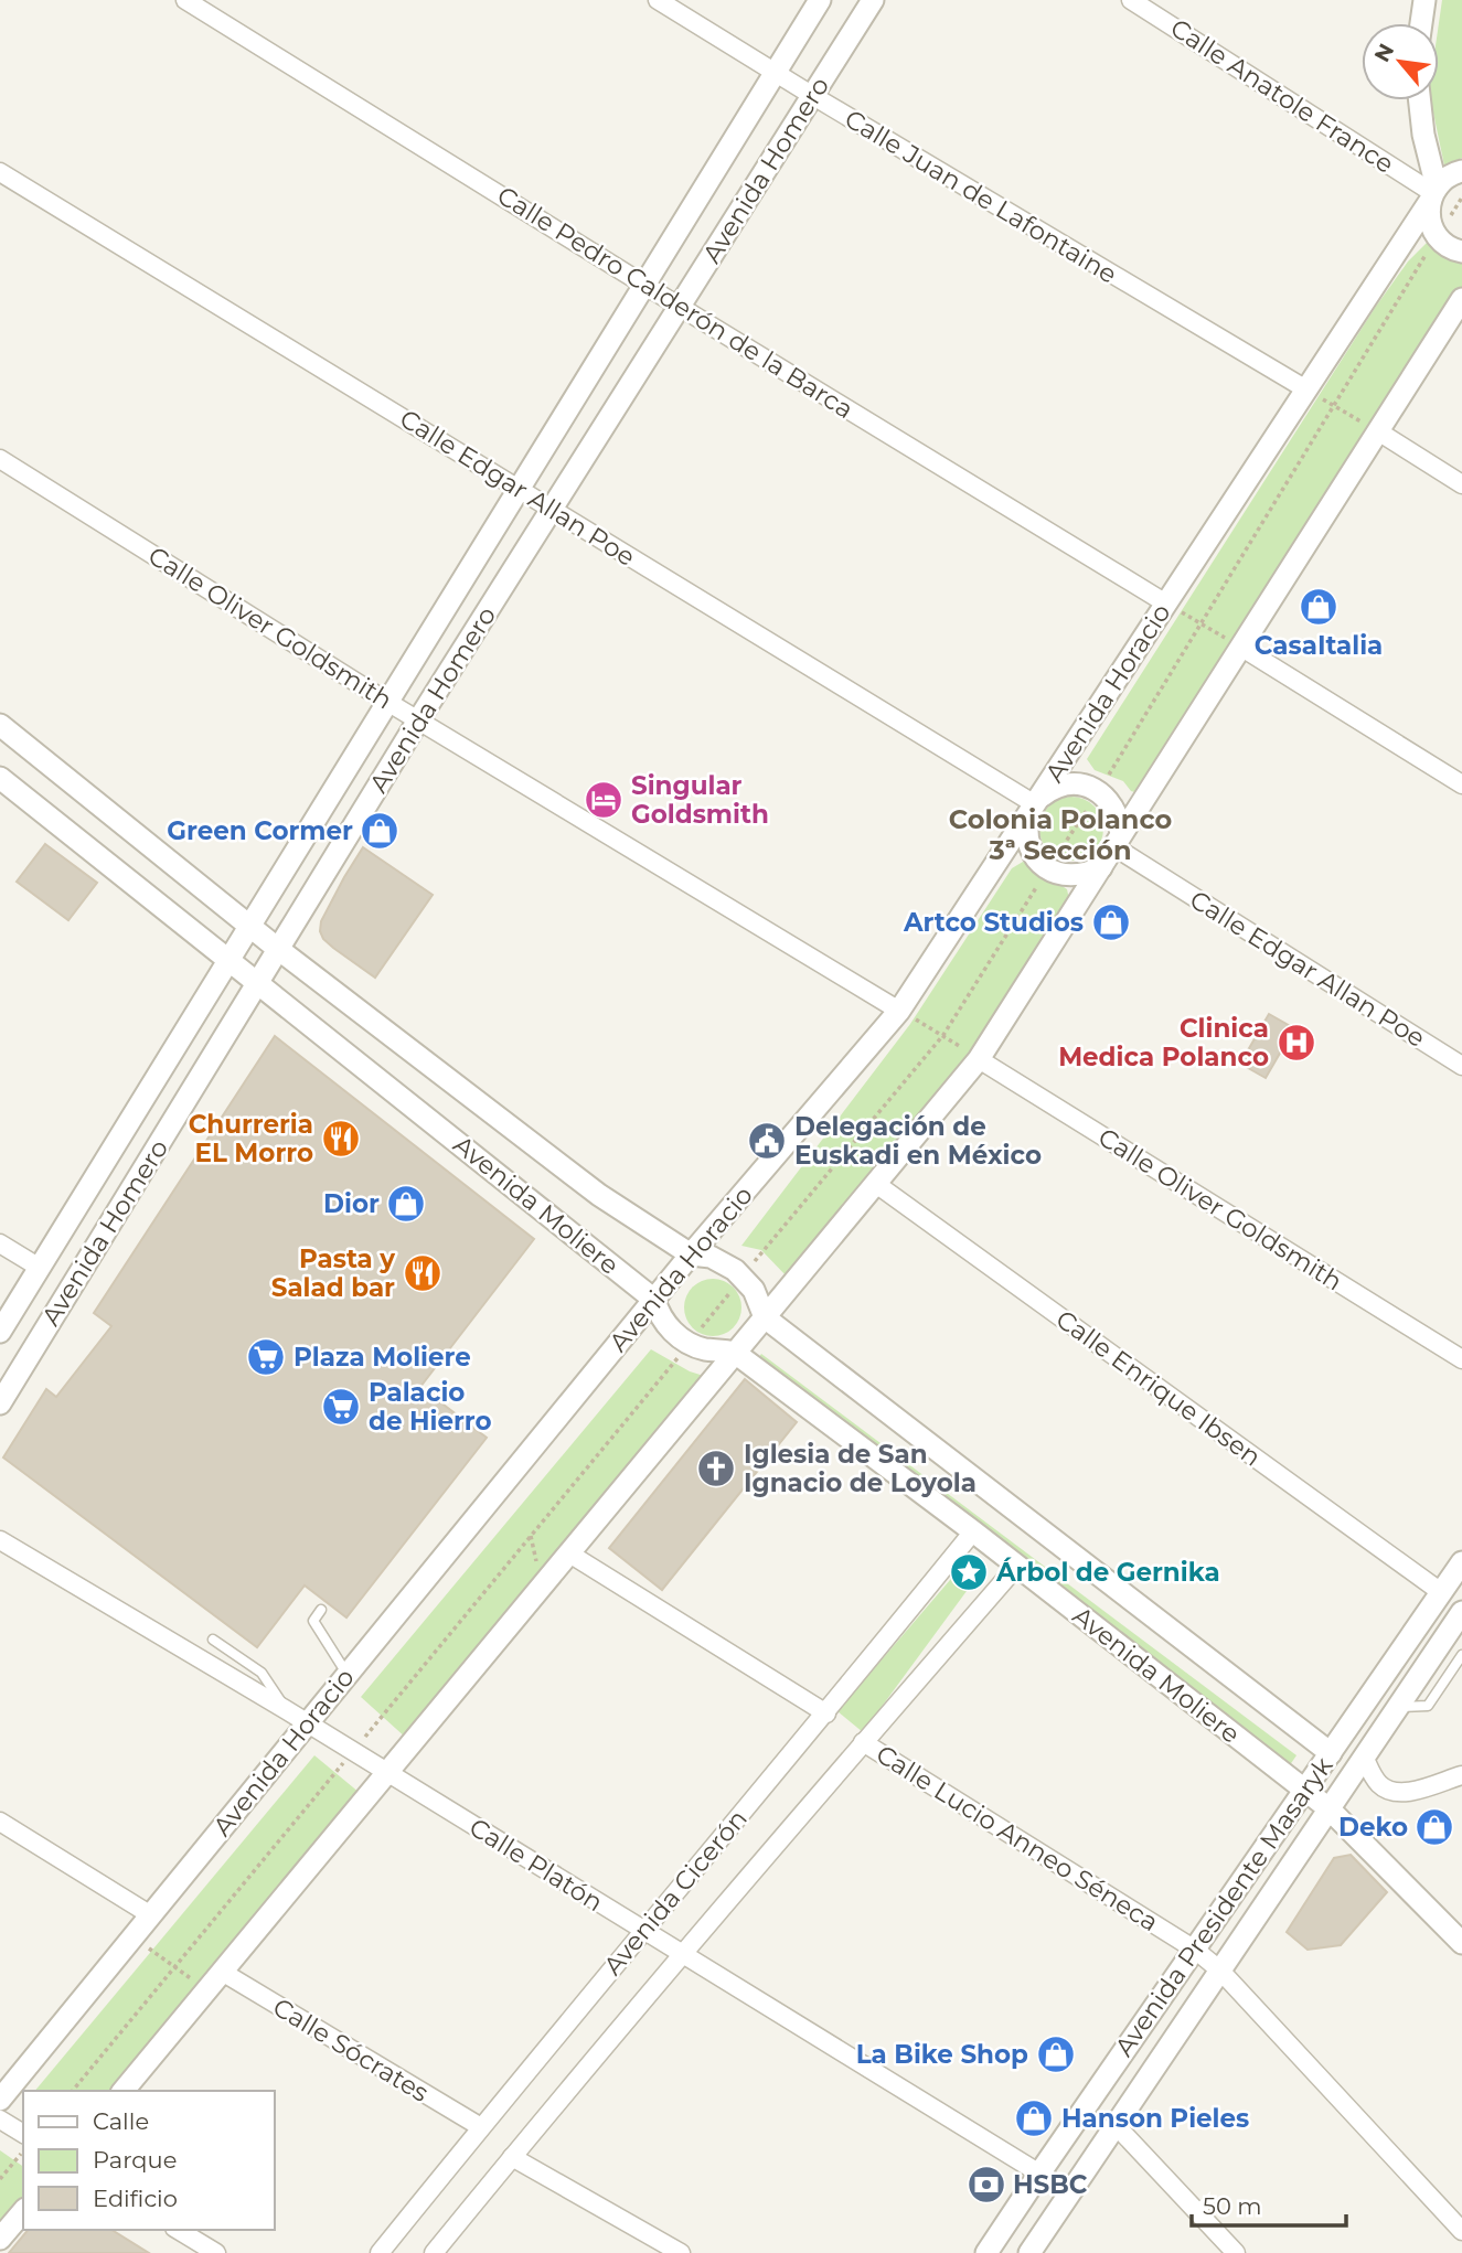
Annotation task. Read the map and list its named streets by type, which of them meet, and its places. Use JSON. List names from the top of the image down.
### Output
{
  "streets": {
    "street": [
      "Calle Anatole France",
      "Avenida Homero",
      "Calle Juan de Lafontaine",
      "Calle Pedro Calderón de la Barca",
      "Calle Edgar Allan Poe",
      "Calle Oliver Goldsmith",
      "Avenida Horacio",
      "Avenida Moliere",
      "Calle Enrique Ibsen",
      "Calle Lucio Anneo Séneca",
      "Calle Platón",
      "Avenida Cicerón",
      "Avenida Presidente Masaryk",
      "Calle Sócrates"
    ]
  },
  "crossings": [
    ["Calle Anatole France", "Avenida Horacio"],
    ["Avenida Homero", "Calle Juan de Lafontaine"],
    ["Avenida Homero", "Calle Pedro Calderón de la Barca"],
    ["Avenida Homero", "Calle Edgar Allan Poe"],
    ["Avenida Homero", "Calle Oliver Goldsmith"],
    ["Avenida Homero", "Avenida Moliere"],
    ["Calle Juan de Lafontaine", "Avenida Horacio"],
    ["Calle Pedro Calderón de la Barca", "Avenida Horacio"],
    ["Calle Edgar Allan Poe", "Avenida Horacio"],
    ["Calle Oliver Goldsmith", "Avenida Horacio"],
    ["Avenida Horacio", "Avenida Moliere"],
    ["Avenida Horacio", "Calle Platón"],
    ["Avenida Moliere", "Avenida Cicerón"],
    ["Avenida Moliere", "Avenida Presidente Masaryk"],
    ["Calle Enrique Ibsen", "Avenida Presidente Masaryk"],
    ["Calle Lucio Anneo Séneca", "Avenida Cicerón"],
    ["Calle Lucio Anneo Séneca", "Avenida Presidente Masaryk"],
    ["Calle Platón", "Avenida Cicerón"],
    ["Calle Platón", "Avenida Presidente Masaryk"],
    ["Avenida Cicerón", "Calle Sócrates"]
  ],
  "districts": ["Colonia Polanco 3ª Sección"],
  "places": {
    "shop": [
      "CasaItalia",
      "Green Cormer",
      "Artco Studios",
      "Dior",
      "Deko",
      "La Bike Shop",
      "Hanson Pieles"
    ],
    "hotel": ["Singular Goldsmith"],
    "hospital": ["Clinica Medica Polanco"],
    "restaurant": ["Churreria EL Morro", "Pasta y Salad bar"],
    "public building": ["Delegación de Euskadi en México"],
    "supermarket": ["Plaza Moliere", "Palacio de Hierro"],
    "church": ["Iglesia de San Ignacio de Loyola"],
    "place": ["Árbol de Gernika"],
    "bank": ["HSBC"]
  },
  "legend": ["Calle", "Parque", "Edificio"],
  "scale_bar": "50 m",
  "north": "top left"
}
